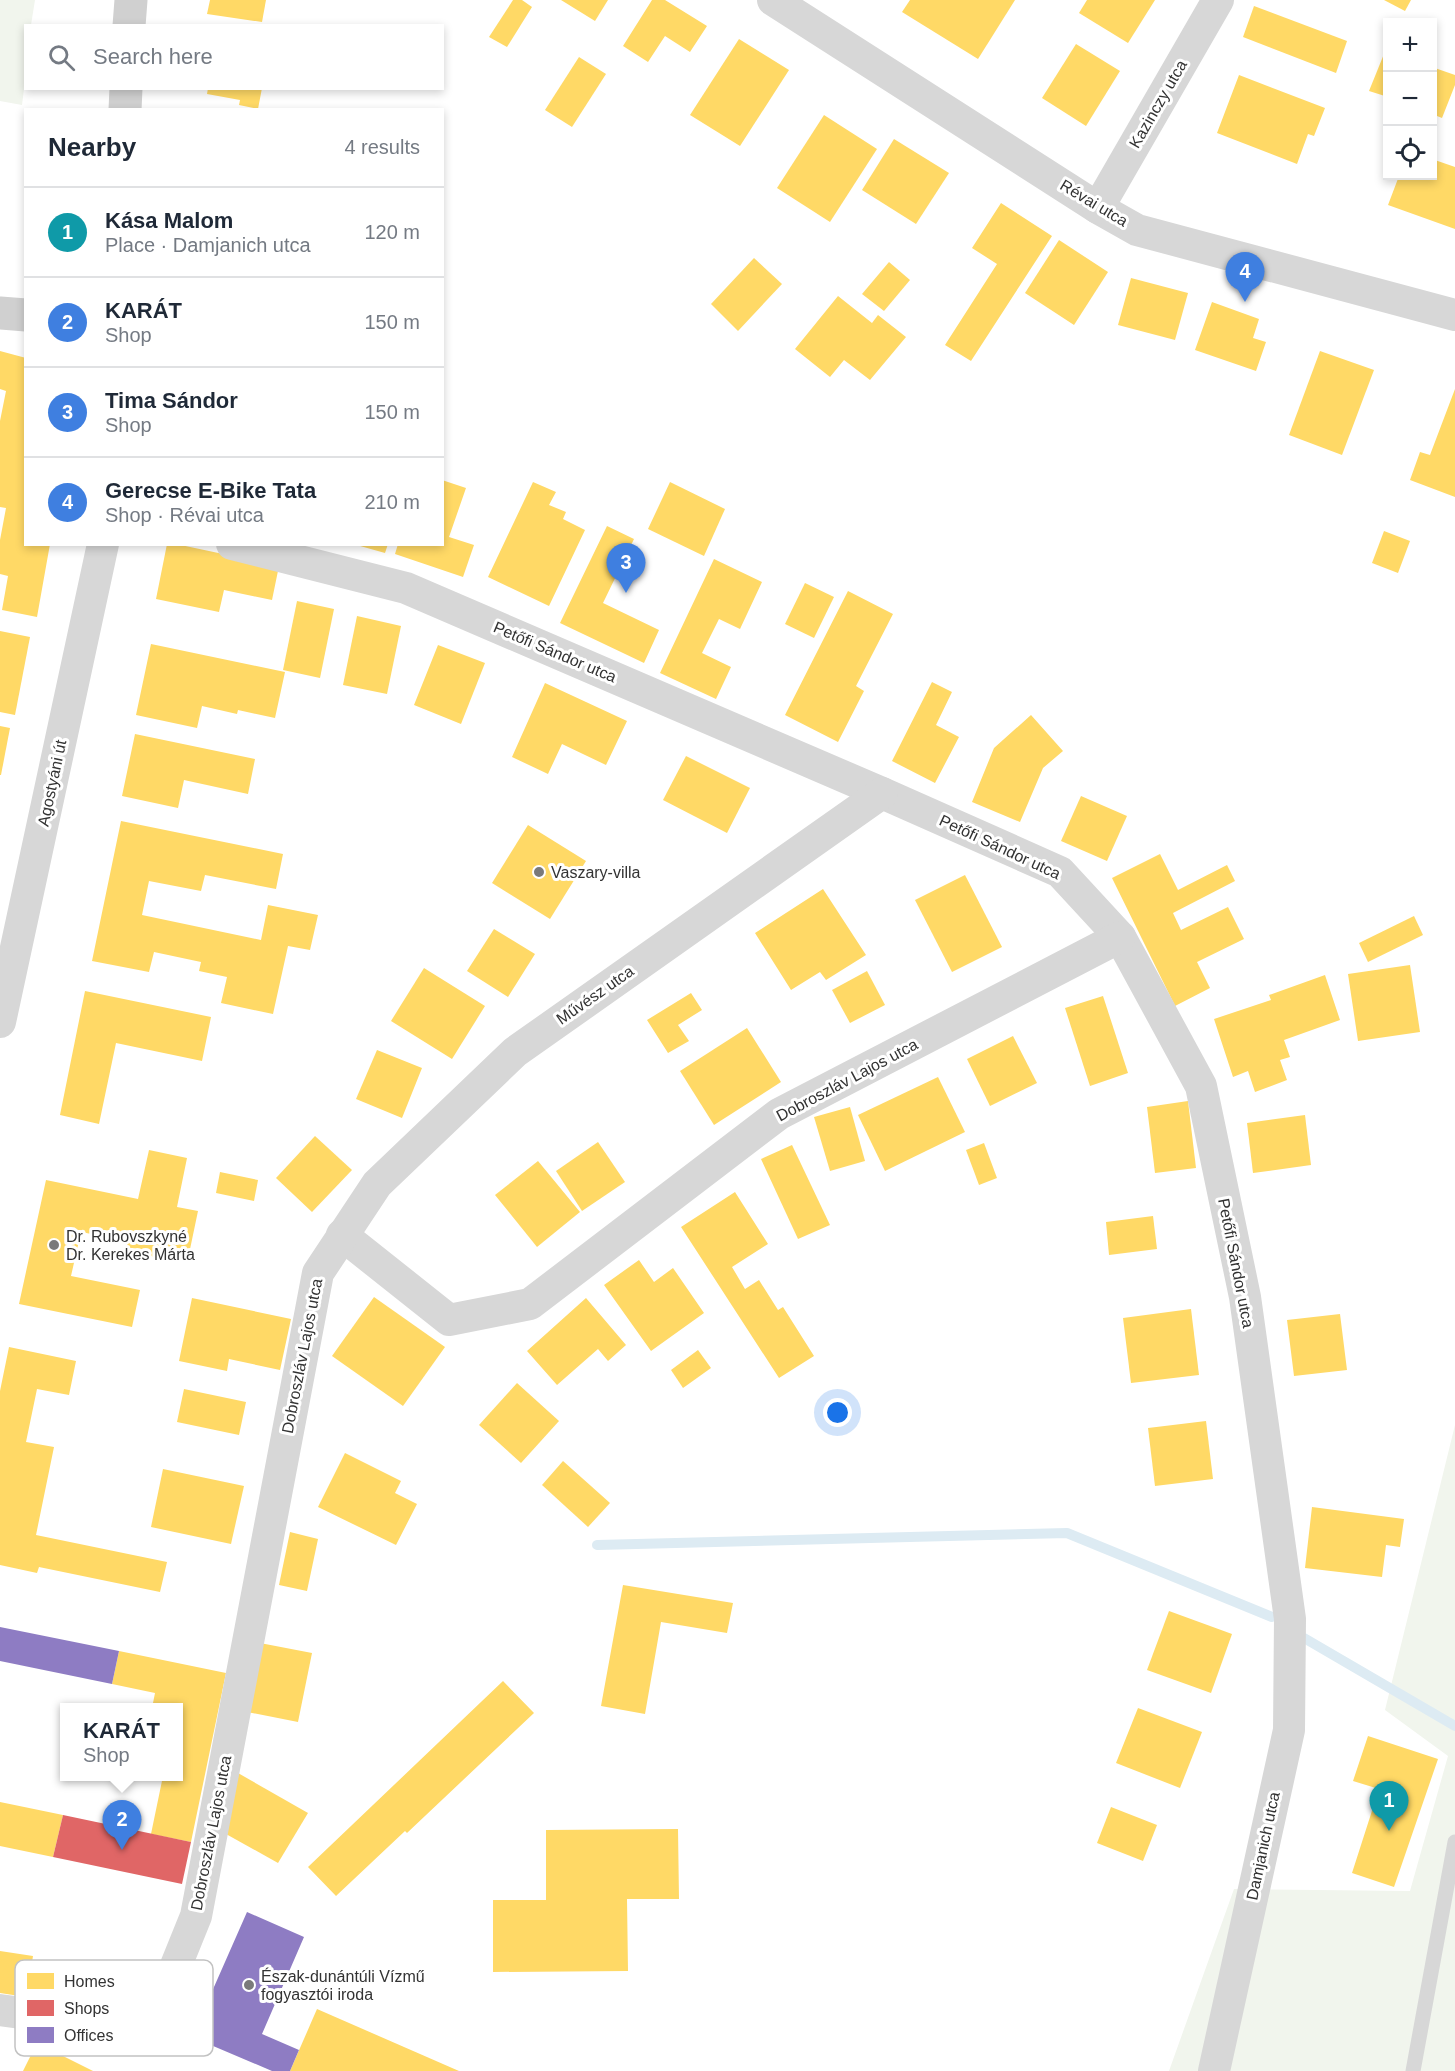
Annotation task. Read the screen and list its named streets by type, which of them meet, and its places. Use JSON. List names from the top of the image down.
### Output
{
  "streets": {
    "street": [
      "Kazinczy utca",
      "Révai utca",
      "Petőfi Sándor utca",
      "Agostyáni út",
      "Művész utca",
      "Dobroszláv Lajos utca",
      "Damjanich utca"
    ]
  },
  "crossings": [
    ["Kazinczy utca", "Révai utca"],
    ["Petőfi Sándor utca", "Művész utca"],
    ["Petőfi Sándor utca", "Dobroszláv Lajos utca"],
    ["Petőfi Sándor utca", "Damjanich utca"],
    ["Művész utca", "Dobroszláv Lajos utca"]
  ],
  "places": ["Vaszary-villa", "Dr. Rubovszkyné Dr. Kerekes Márta", "Észak-dunántúli Vízmű fogyasztói iroda"],
  "legend": ["Homes", "Shops", "Offices"],
  "page": {
    "map_buttons": ["+", "−"],
    "search": "Search here",
    "heading": ["Nearby", "4 results"],
    "list": [
      {
        "mark": "1",
        "name": "Kása Malom",
        "note": "Place · Damjanich utca",
        "value": "120 m"
      },
      {
        "mark": "2",
        "name": "KARÁT",
        "note": "Shop",
        "value": "150 m"
      },
      {
        "mark": "3",
        "name": "Tima Sándor",
        "note": "Shop",
        "value": "150 m"
      },
      {
        "mark": "4",
        "name": "Gerecse E-Bike Tata",
        "note": "Shop · Révai utca",
        "value": "210 m"
      }
    ],
    "pins": [
      "4",
      "3",
      "1",
      "2"
    ],
    "popup": ["KARÁT", "Shop"]
  }
}
